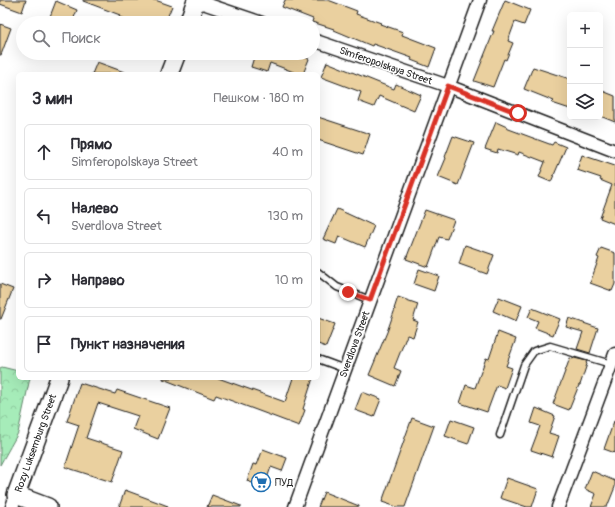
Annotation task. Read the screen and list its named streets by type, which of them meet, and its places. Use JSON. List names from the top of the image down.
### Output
{
  "streets": {
    "main road": ["Rozy Luksemburg Street"],
    "street": ["Simferopolskaya Street", "Sverdlova Street"]
  },
  "crossings": [
    ["Simferopolskaya Street", "Sverdlova Street"]
  ],
  "places": {
    "supermarket": ["ПУД"]
  },
  "page": {
    "map_buttons": ["+", "−"],
    "search": "Поиск",
    "heading": ["3 мин", "Пешком · 180 m"],
    "list": [
      ["Прямо", "Simferopolskaya Street", "40 m"],
      ["Налево", "Sverdlova Street", "130 m"],
      ["Направо", "10 m"],
      "Пункт назначения"
    ]
  }
}
